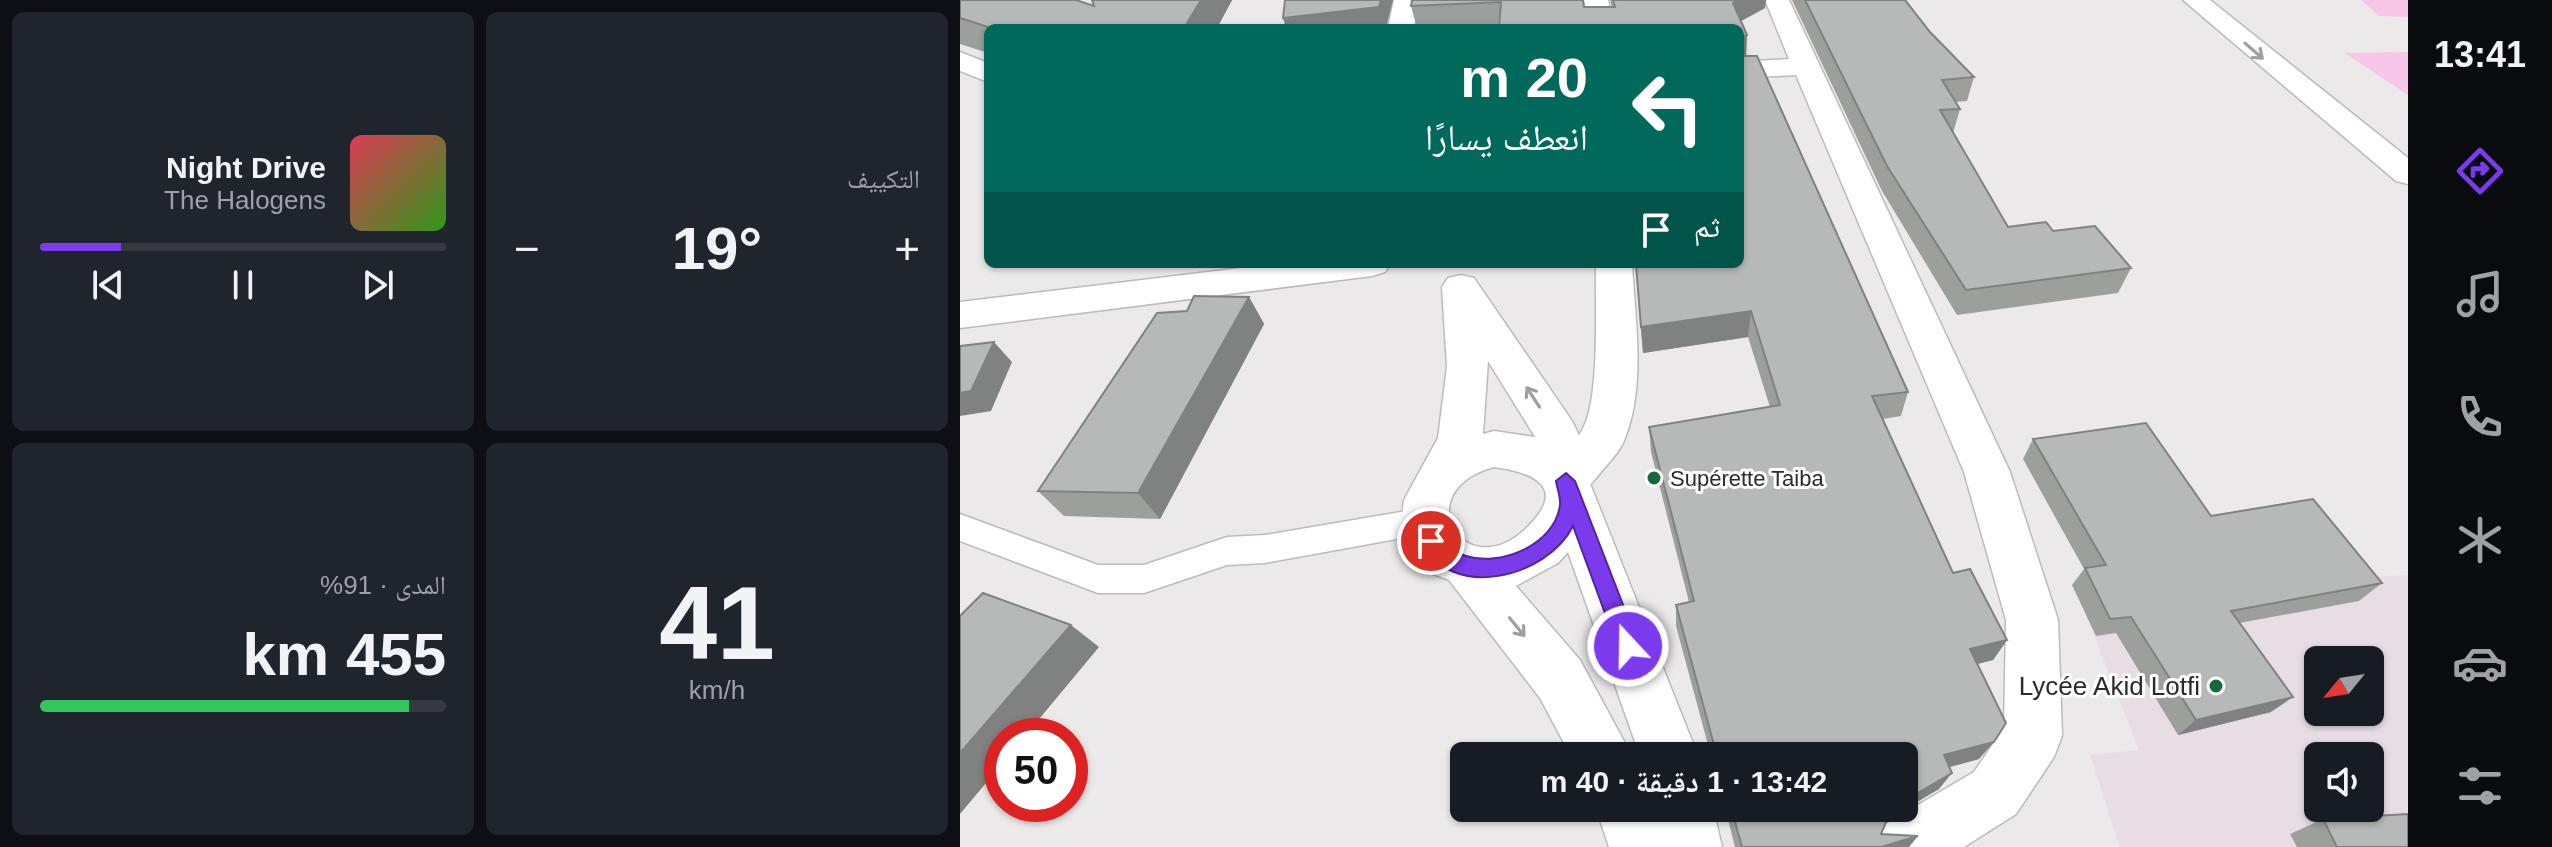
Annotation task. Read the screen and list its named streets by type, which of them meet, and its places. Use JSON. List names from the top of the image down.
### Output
{
  "places": ["Supérette Taiba", "Lycée Akid Lotfi"],
  "north": "bottom left",
  "page": {
    "tabs": "13:41",
    "tile": [
      "التكييف",
      ["41", "km/h"],
      ["المدى · 91%", "455 km"]
    ],
    "turn": ["20 m", "انعطف يسارًا"],
    "song": ["Night Drive", "The Halogens"],
    "then": "ثم",
    "heat": ["−", "19°", "+"],
    "limit": "50",
    "trip": "13:42 · 1 دقيقة · 40 m"
  }
}
